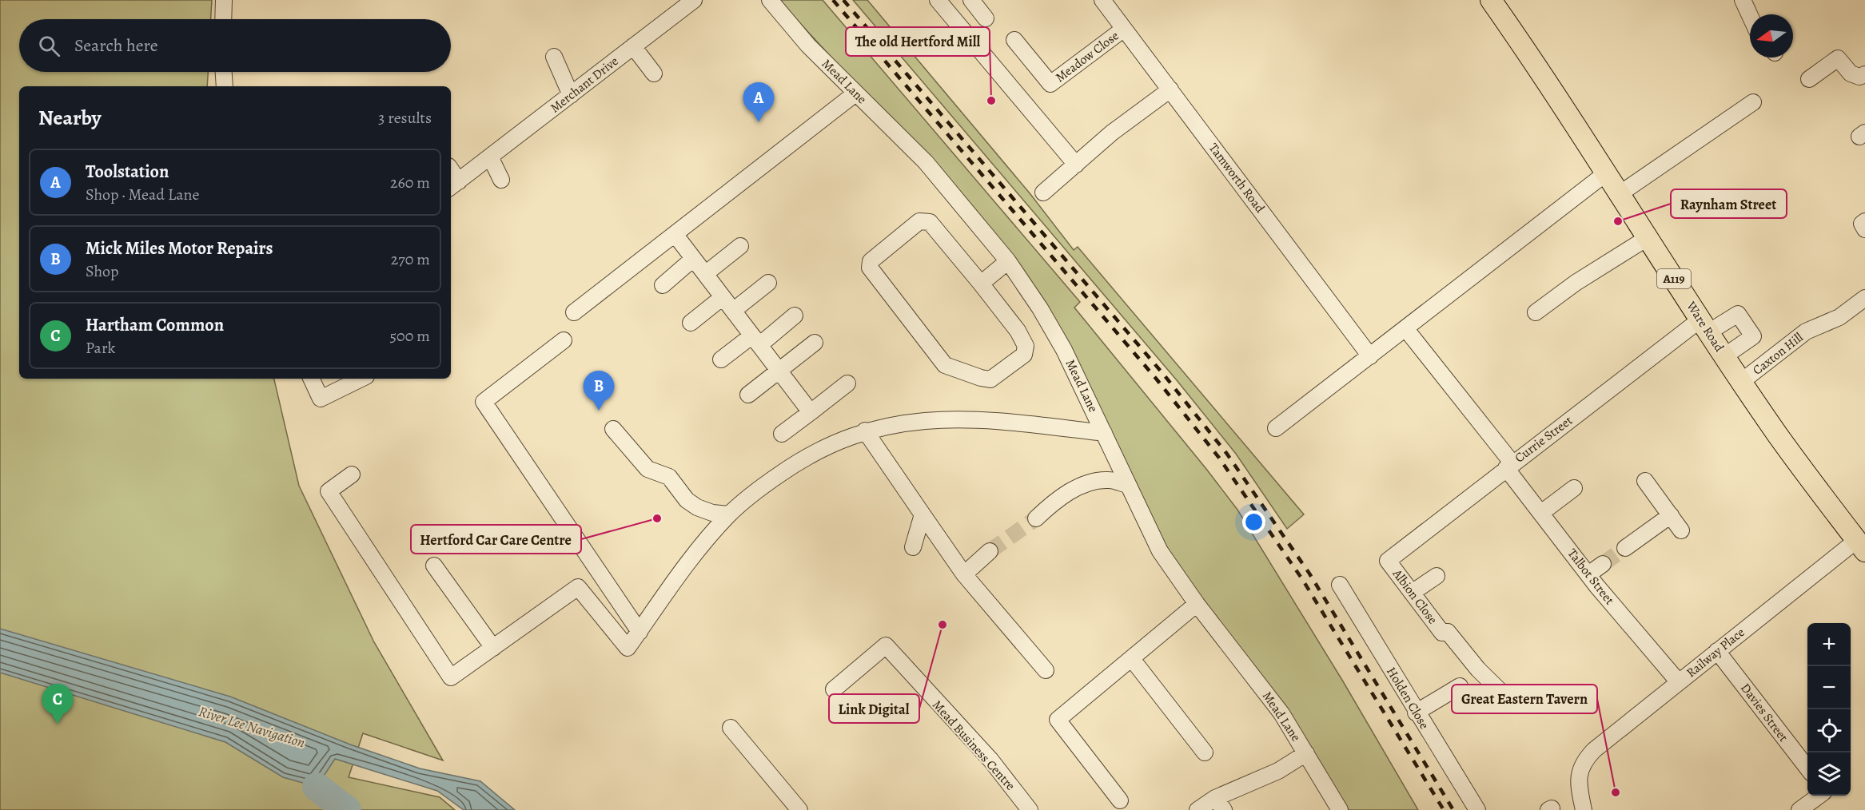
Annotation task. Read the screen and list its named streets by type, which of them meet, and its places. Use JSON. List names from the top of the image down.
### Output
{
  "streets": {
    "main road": ["A119", "Ware Road"],
    "street": [
      "Meadow Close",
      "Mead Lane",
      "Merchant Drive",
      "Tamworth Road",
      "Caxton Hill",
      "Currie Street",
      "Talbot Street",
      "Albion Close",
      "Railway Place",
      "Holden Close",
      "Davies Street",
      "Mead Business Centre"
    ]
  },
  "crossings": [
    ["Meadow Close", "Tamworth Road"],
    ["Ware Road", "Caxton Hill"],
    ["Ware Road", "Currie Street"],
    ["Ware Road", "Railway Place"],
    ["Currie Street", "Talbot Street"],
    ["Currie Street", "Albion Close"],
    ["Talbot Street", "Railway Place"],
    ["Railway Place", "Davies Street"]
  ],
  "water": ["River Lee Navigation"],
  "places": [
    "The old Hertford Mill",
    "Raynham Street",
    "Hertford Car Care Centre",
    "Link Digital",
    "Great Eastern Tavern"
  ],
  "north": "left",
  "page": {
    "search": "Search here",
    "pins": ["A", "B", "C"],
    "heading": ["Nearby", "3 results"],
    "list": [
      {
        "mark": "A",
        "name": "Toolstation",
        "note": "Shop · Mead Lane",
        "value": "260 m"
      },
      {
        "mark": "B",
        "name": "Mick Miles Motor Repairs",
        "note": "Shop",
        "value": "270 m"
      },
      {
        "mark": "C",
        "name": "Hartham Common",
        "note": "Park",
        "value": "500 m"
      }
    ],
    "map_buttons": ["+", "−"]
  }
}
